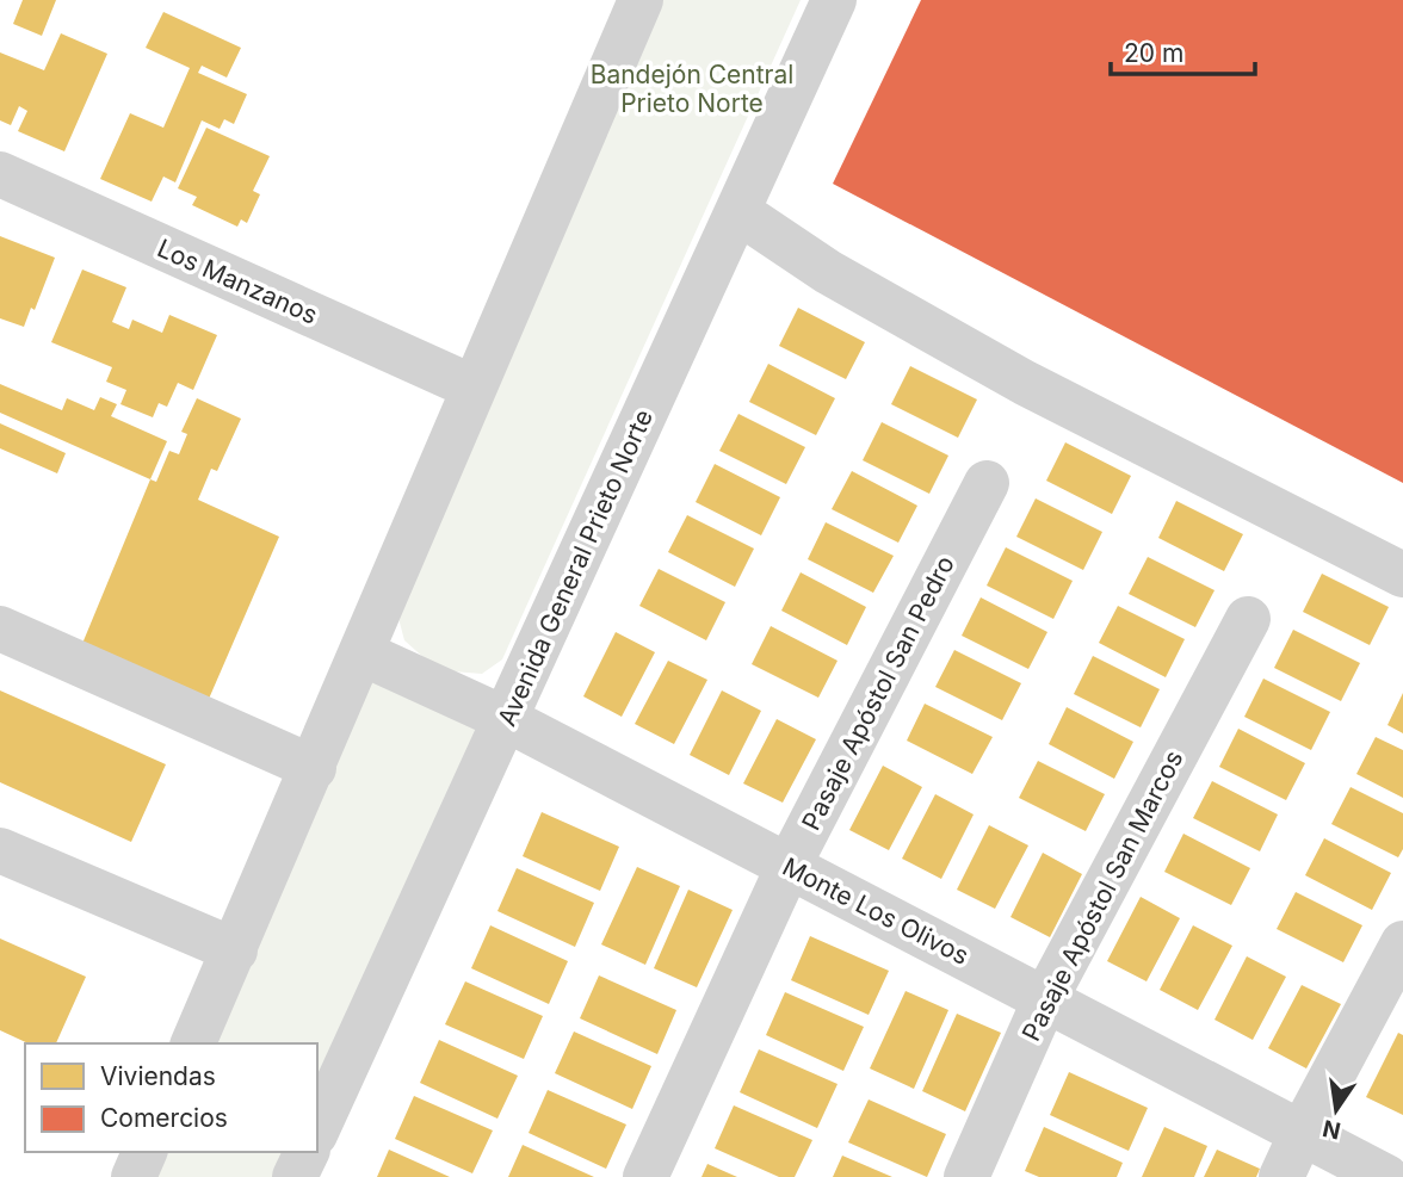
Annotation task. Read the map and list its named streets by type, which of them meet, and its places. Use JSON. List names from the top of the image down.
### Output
{
  "streets": {
    "street": [
      "Los Manzanos",
      "Avenida General Prieto Norte",
      "Pasaje Apóstol San Pedro",
      "Pasaje Apóstol San Marcos",
      "Monte Los Olivos"
    ]
  },
  "crossings": [
    ["Avenida General Prieto Norte", "Monte Los Olivos"],
    ["Pasaje Apóstol San Pedro", "Monte Los Olivos"],
    ["Pasaje Apóstol San Marcos", "Monte Los Olivos"]
  ],
  "parks": ["Bandejón Central Prieto Norte"],
  "legend": ["Viviendas", "Comercios"],
  "scale_bar": "20 m",
  "north": "bottom"
}
